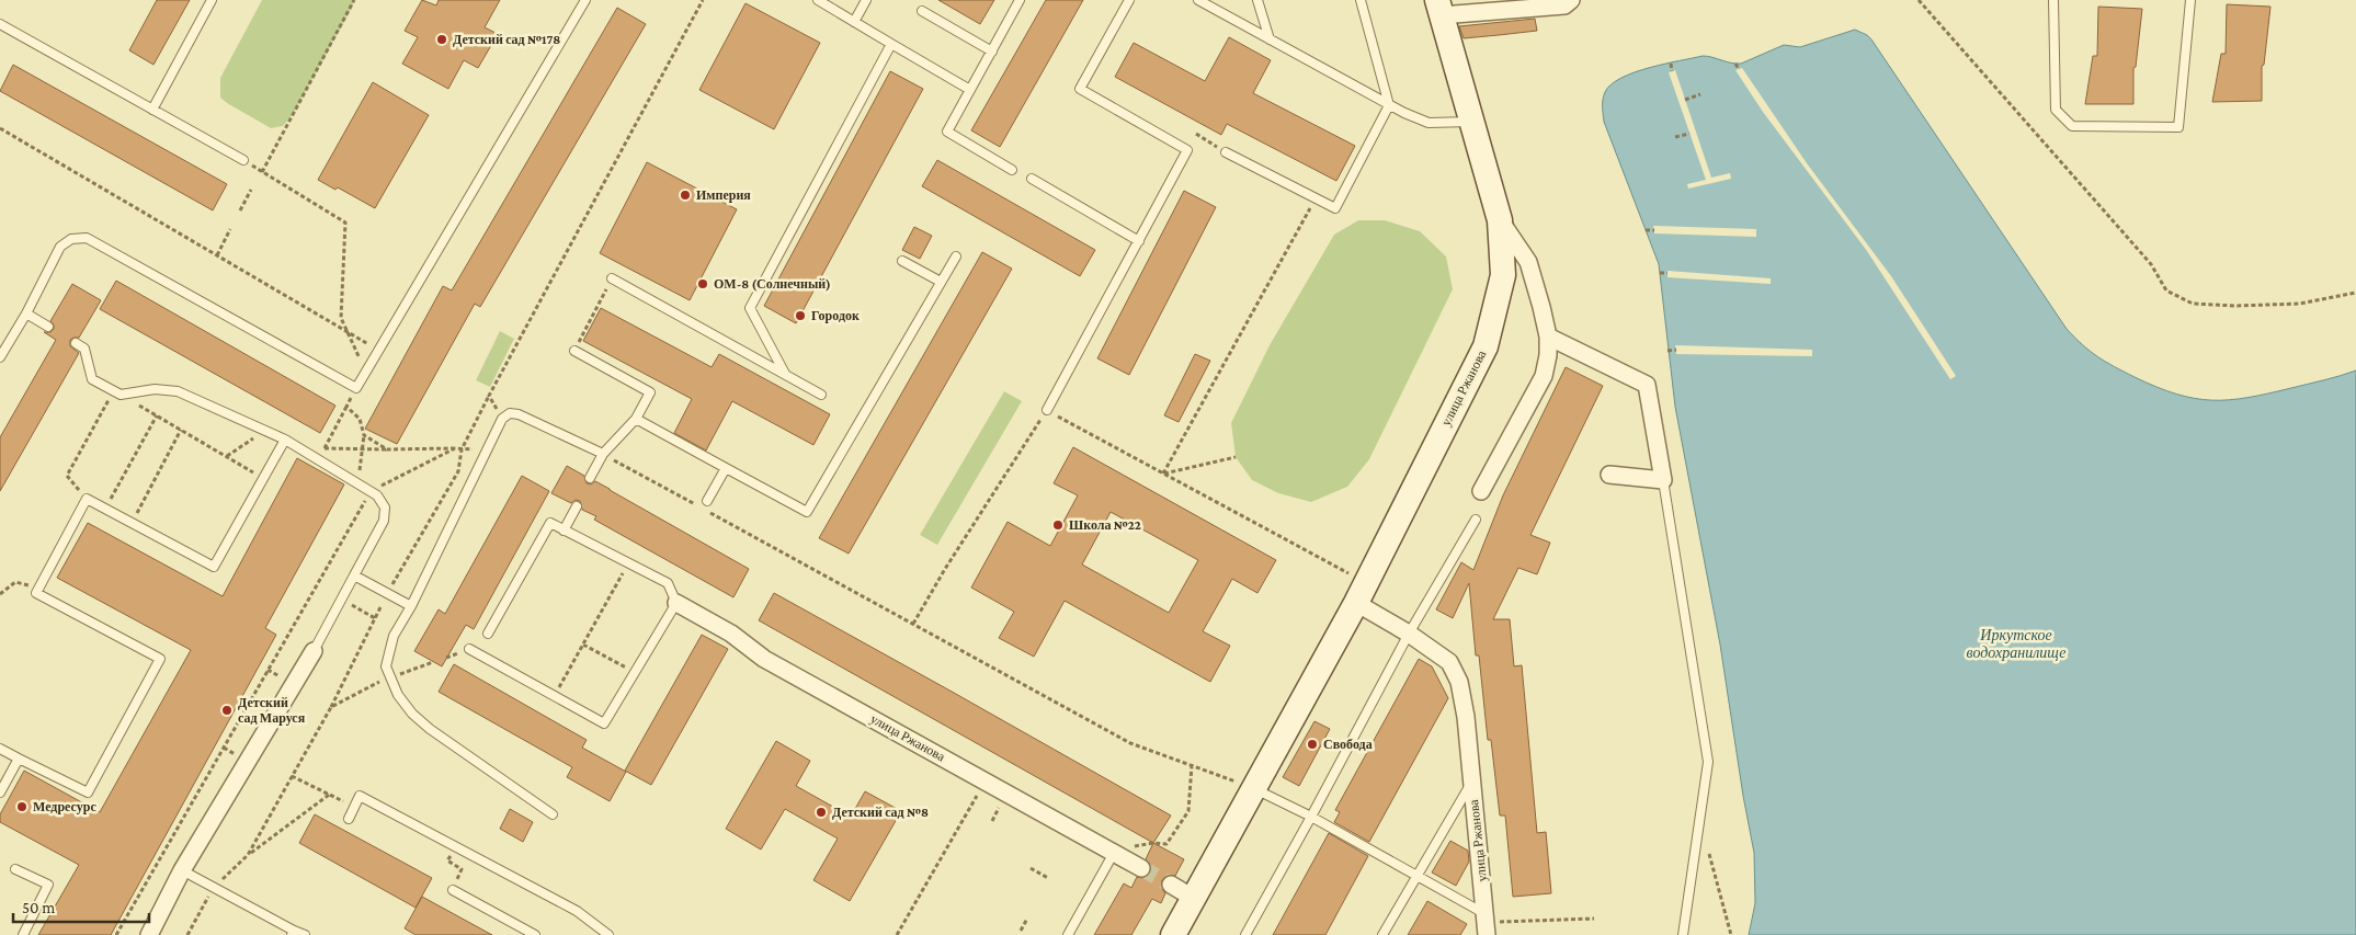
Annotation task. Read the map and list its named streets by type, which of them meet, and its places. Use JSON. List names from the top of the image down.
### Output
{
  "streets": {
    "street": ["улица Ржанова"]
  },
  "water": ["Иркутское водохранилище"],
  "places": [
    "Детский сад №178",
    "Империя",
    "ОМ-8 (Солнечный)",
    "Городок",
    "Школа №22",
    "Детский сад Маруся",
    "Свобода",
    "Медресурс",
    "Детский сад №8"
  ],
  "scale_bar": "50 m"
}
